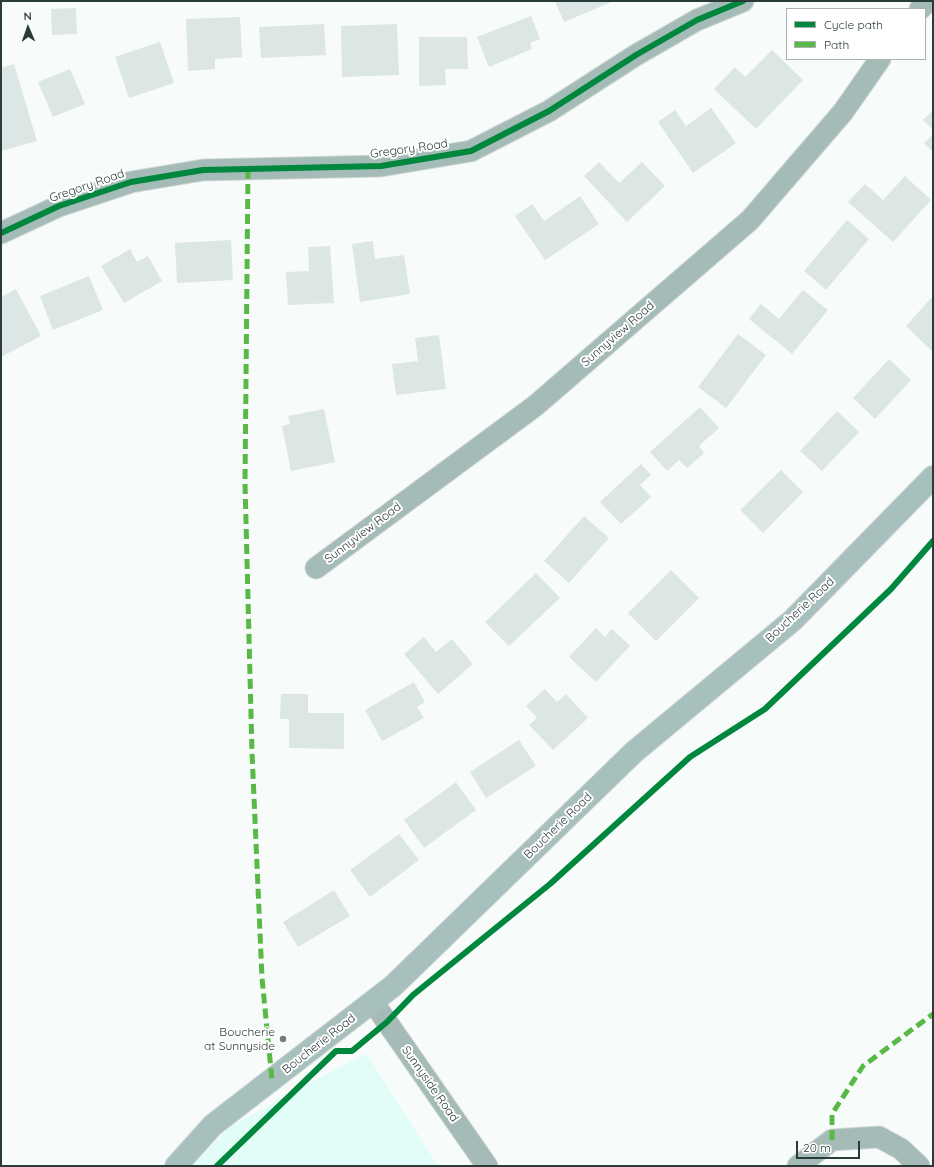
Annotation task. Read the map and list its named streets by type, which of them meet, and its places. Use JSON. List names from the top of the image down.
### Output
{
  "streets": {
    "main road": ["Boucherie Road"],
    "street": ["Gregory Road", "Sunnyview Road", "Sunnyside Road"]
  },
  "crossings": [
    ["Boucherie Road", "Sunnyside Road"]
  ],
  "places": ["Boucherie at Sunnyside"],
  "legend": ["Cycle path", "Path"],
  "scale_bar": "20 m",
  "north": "top"
}
